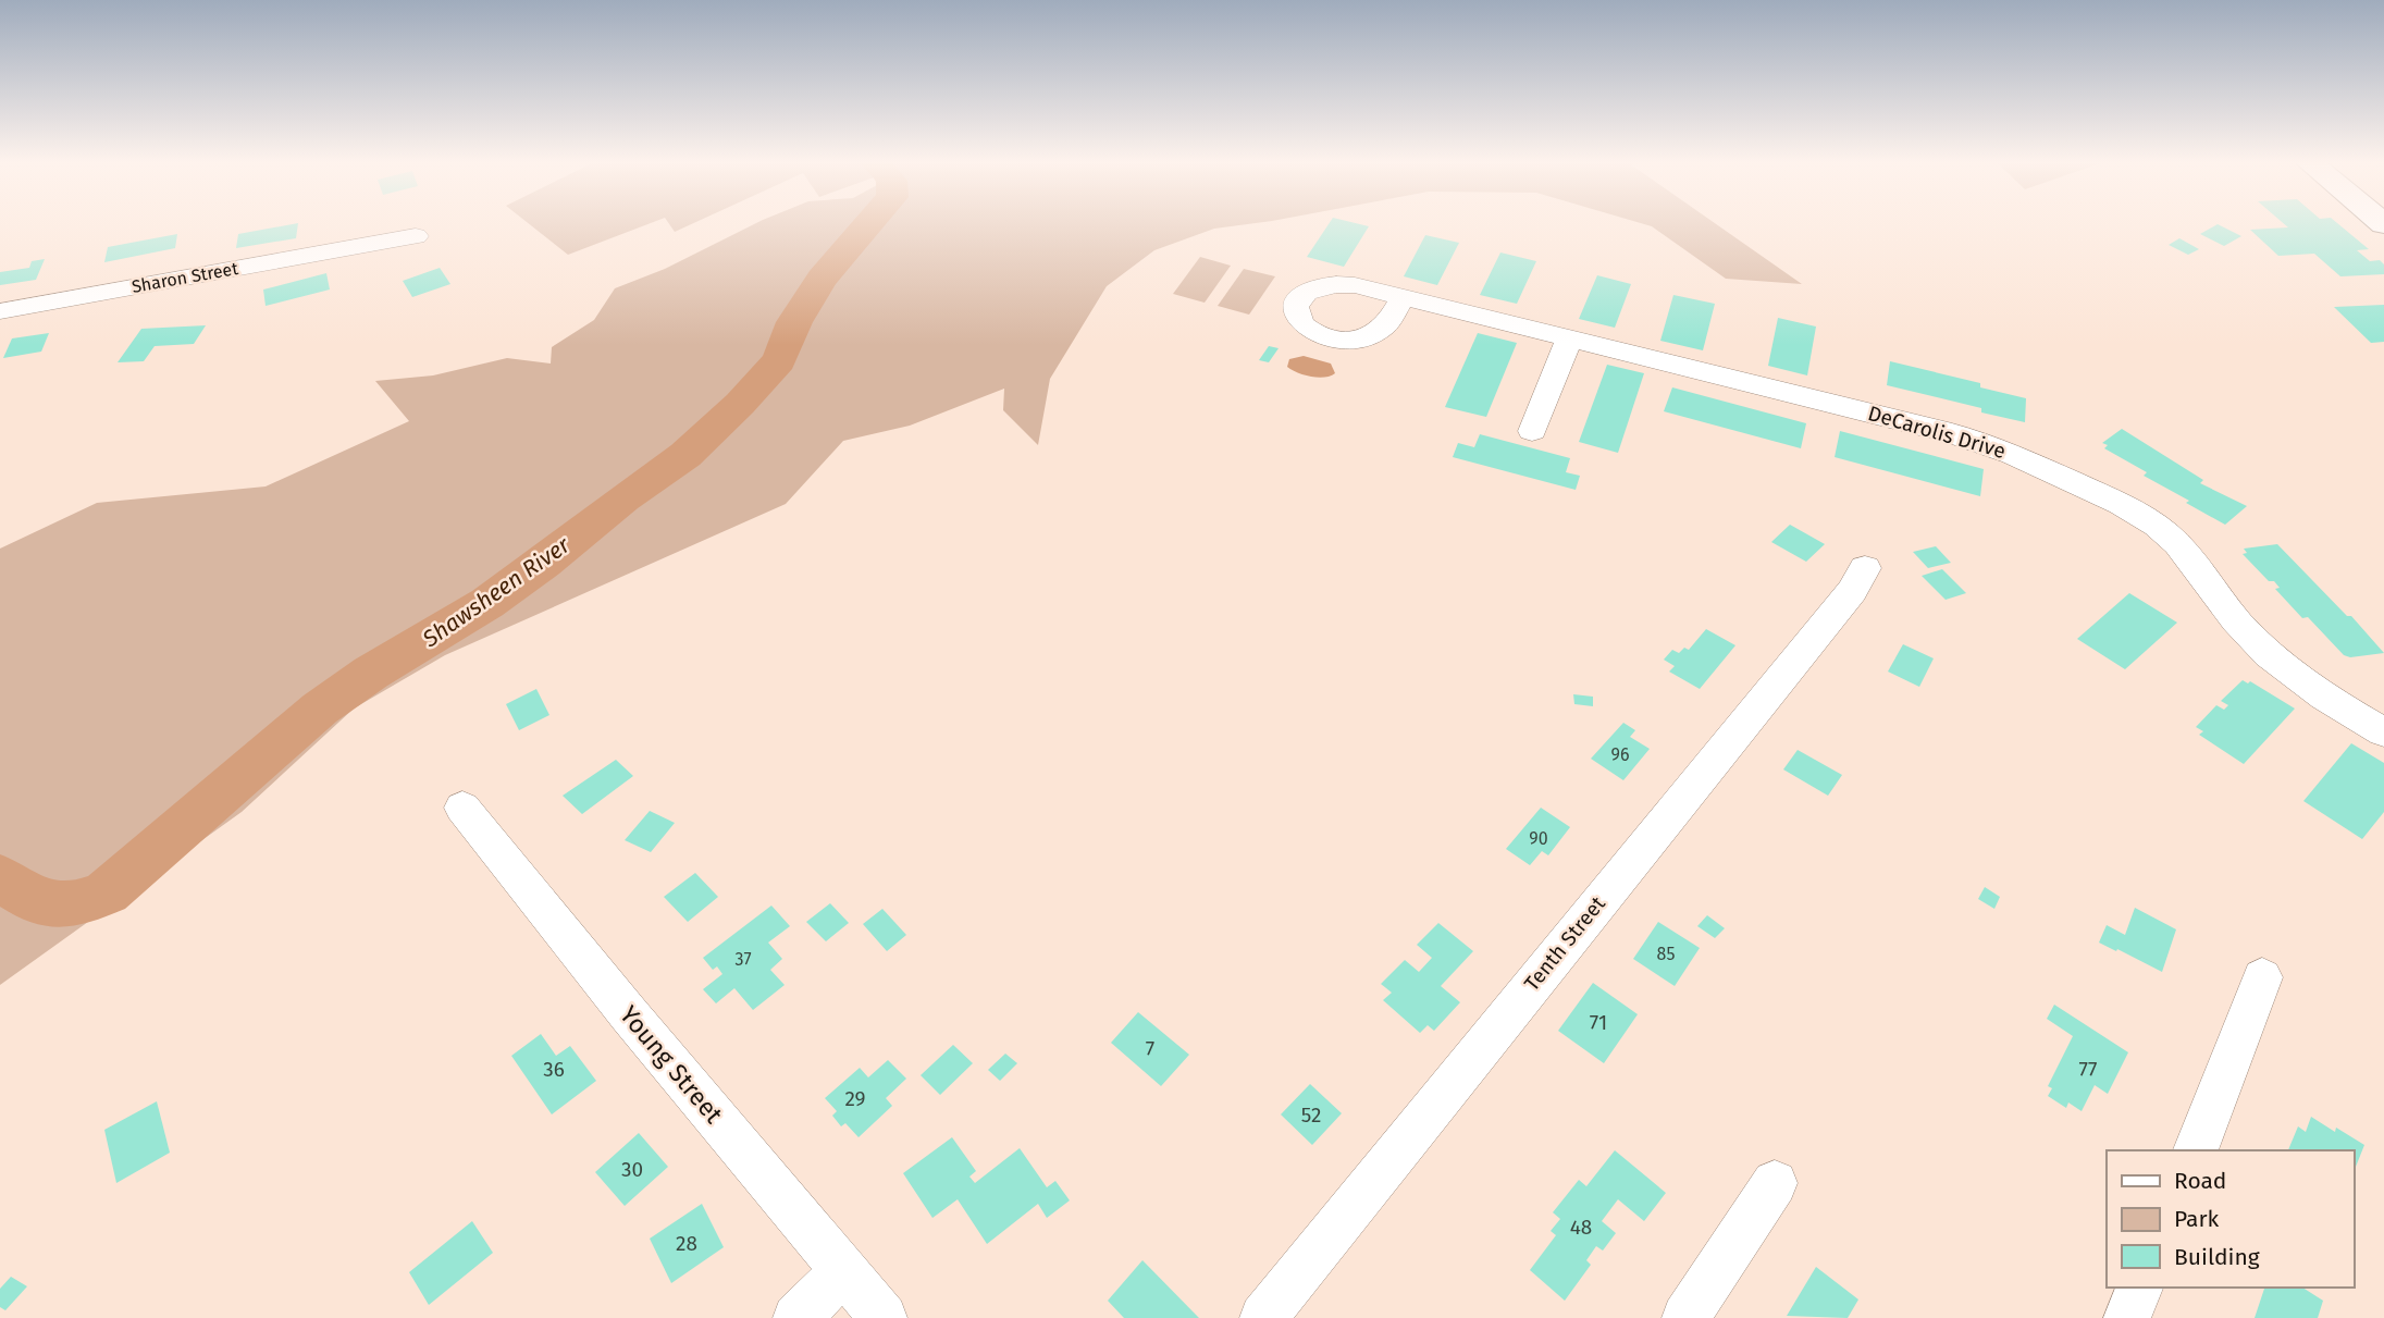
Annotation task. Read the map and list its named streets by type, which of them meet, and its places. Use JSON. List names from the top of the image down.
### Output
{
  "streets": {
    "street": [
      "Sharon Street",
      "DeCarolis Drive",
      "Tenth Street",
      "Young Street"
    ]
  },
  "water": ["Shawsheen River"],
  "house_numbers": [
    "96",
    "90",
    "85",
    "37",
    "71",
    "7",
    "36",
    "77",
    "29",
    "52",
    "30",
    "48",
    "28"
  ],
  "legend": ["Road", "Park", "Building"]
}
